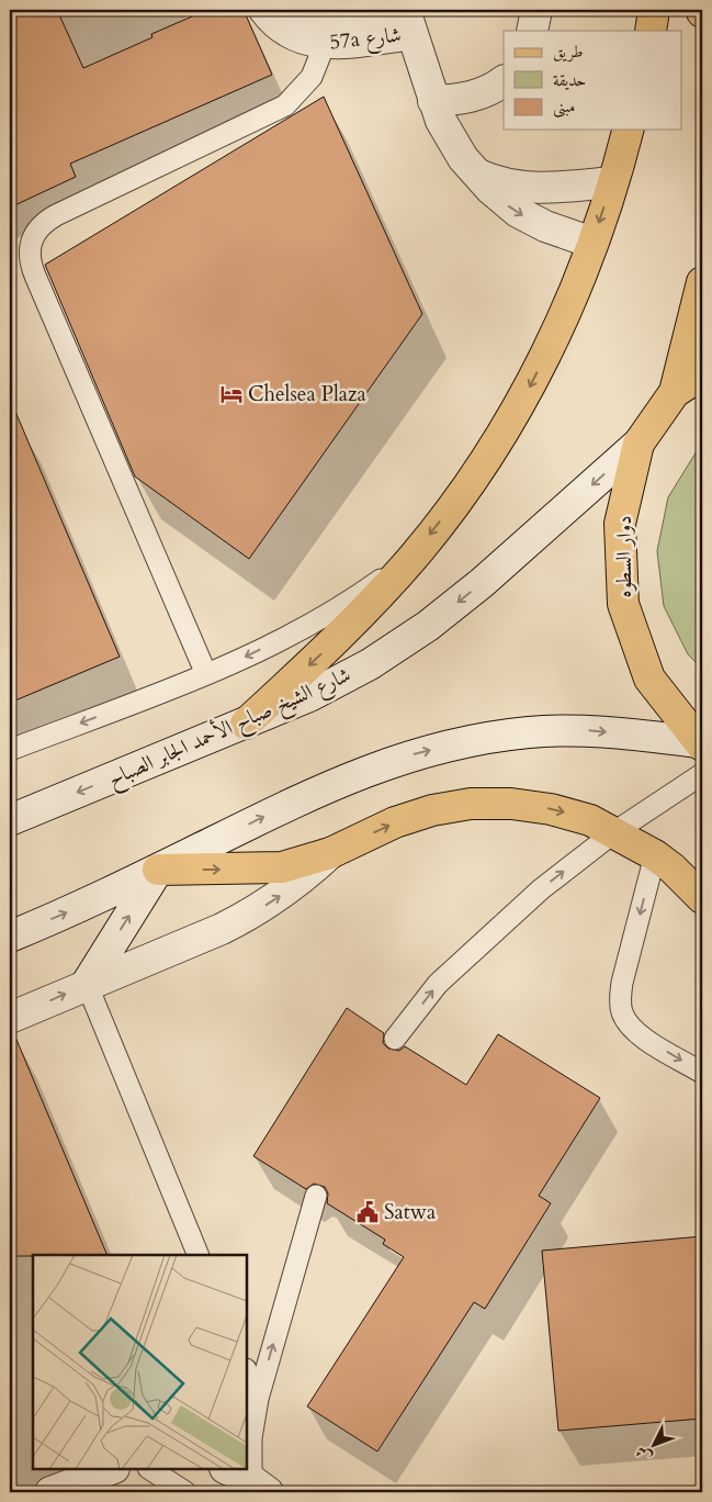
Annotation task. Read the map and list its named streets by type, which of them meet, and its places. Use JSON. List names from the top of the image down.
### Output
{
  "streets": {
    "main road": ["57a شارع", "دوار السطوه", "شارع الشيخ صباح الأحمد الجابر الصباح"]
  },
  "crossings": [
    ["دوار السطوه", "شارع الشيخ صباح الأحمد الجابر الصباح"]
  ],
  "places": {
    "hotel": ["Chelsea Plaza"],
    "public building": ["Satwa"]
  },
  "legend": ["طريق", "حديقة", "مبنى"],
  "north": "bottom left"
}
